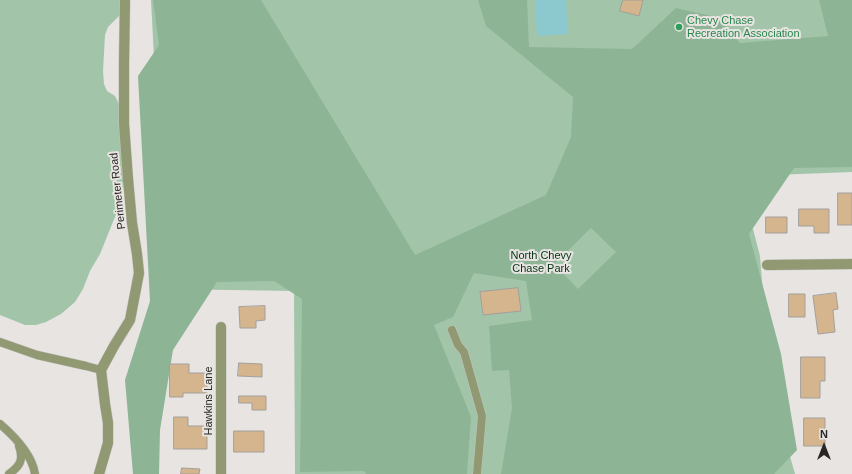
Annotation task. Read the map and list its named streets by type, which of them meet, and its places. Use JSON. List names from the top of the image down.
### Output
{
  "streets": {
    "street": ["Perimeter Road", "Hawkins Lane"]
  },
  "parks": ["North Chevy Chase Park"],
  "places": ["Chevy Chase Recreation Association"],
  "north": "top"
}
